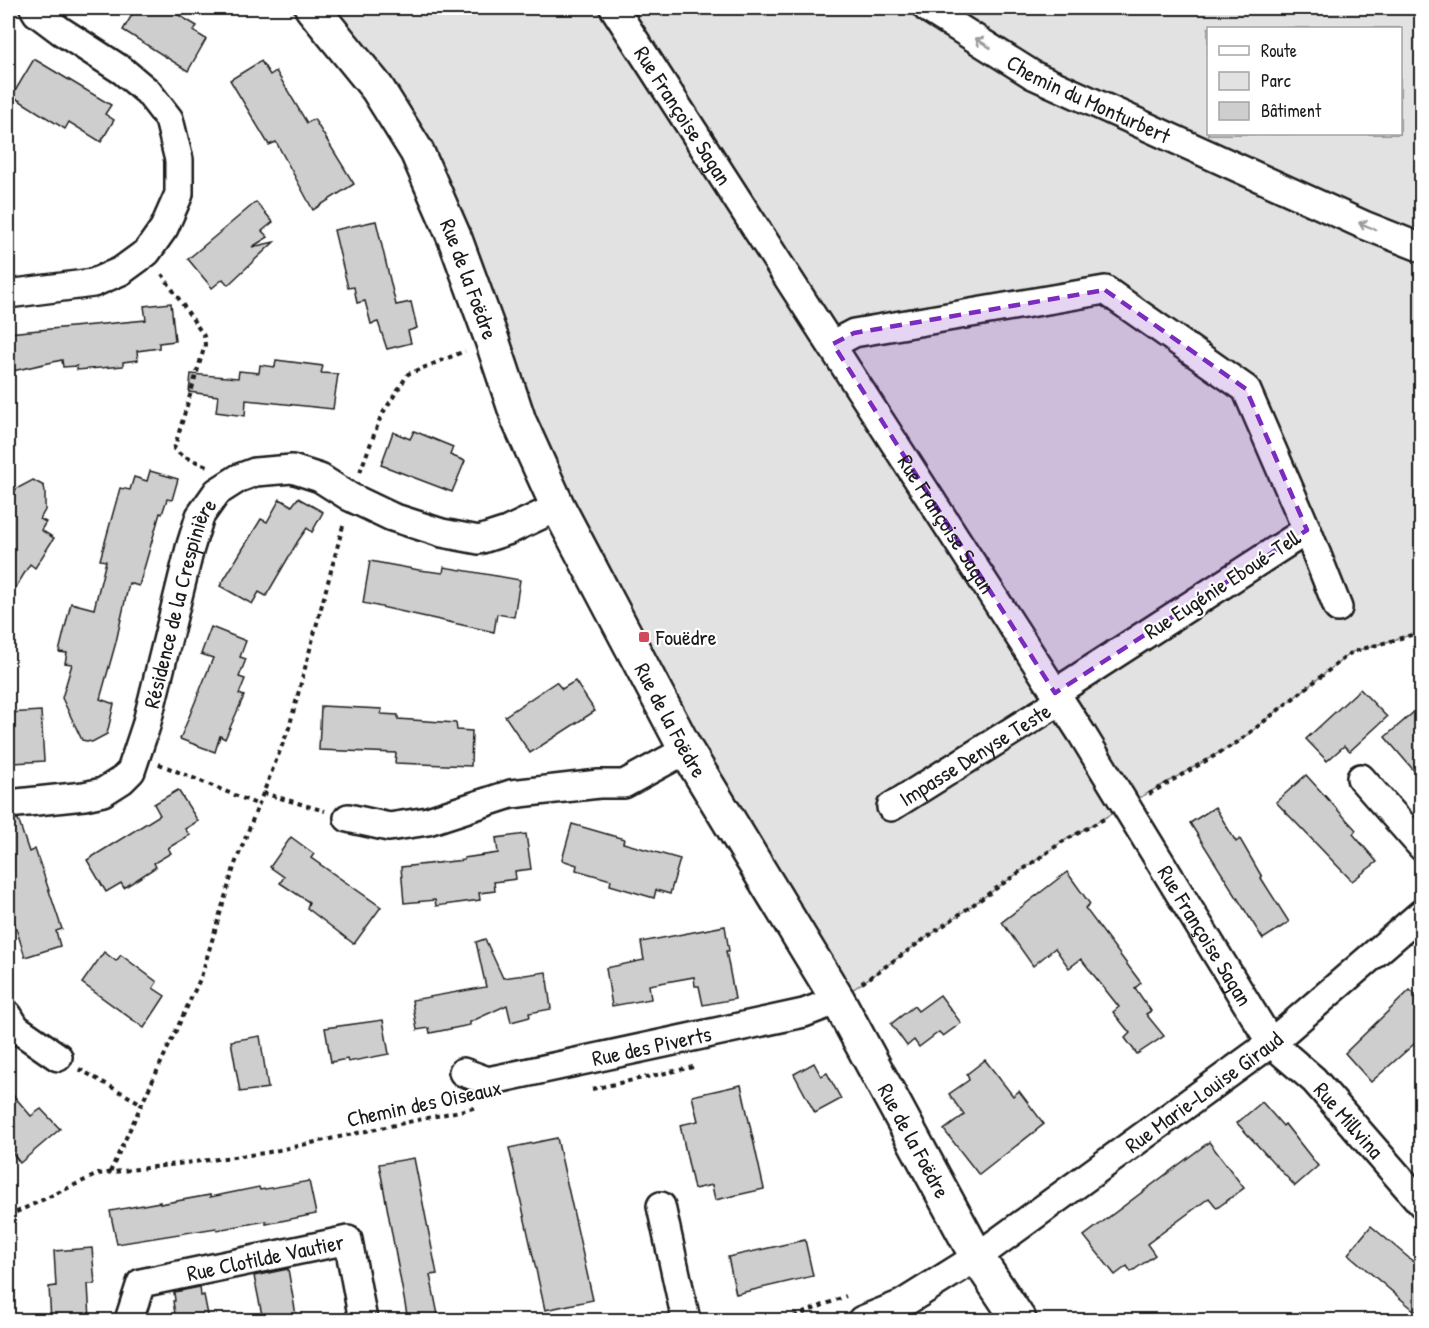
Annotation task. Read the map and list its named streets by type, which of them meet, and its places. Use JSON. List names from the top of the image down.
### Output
{
  "streets": {
    "street": [
      "Chemin du Monturbert",
      "Rue Françoise Sagan",
      "Rue de la Foëdre",
      "Rue Eugénie Eboué-Tell",
      "Résidence de la Crespinière",
      "Impasse Denyse Teste",
      "Rue des Piverts",
      "Rue Marie-Louise Giraud",
      "Rue Millvina",
      "Rue Clotilde Vautier"
    ],
    "path": ["Chemin des Oiseaux"]
  },
  "crossings": [
    ["Rue Françoise Sagan", "Rue Eugénie Eboué-Tell"],
    ["Rue Françoise Sagan", "Impasse Denyse Teste"],
    ["Rue Françoise Sagan", "Rue Marie-Louise Giraud"],
    ["Rue Françoise Sagan", "Rue Millvina"],
    ["Rue de la Foëdre", "Résidence de la Crespinière"],
    ["Rue de la Foëdre", "Rue des Piverts"],
    ["Rue de la Foëdre", "Rue Marie-Louise Giraud"],
    ["Rue Eugénie Eboué-Tell", "Impasse Denyse Teste"],
    ["Rue Marie-Louise Giraud", "Rue Millvina"]
  ],
  "one_way": ["Chemin du Monturbert"],
  "places": {
    "transit": ["Fouëdre"]
  },
  "legend": ["Route", "Parc", "Bâtiment"]
}
